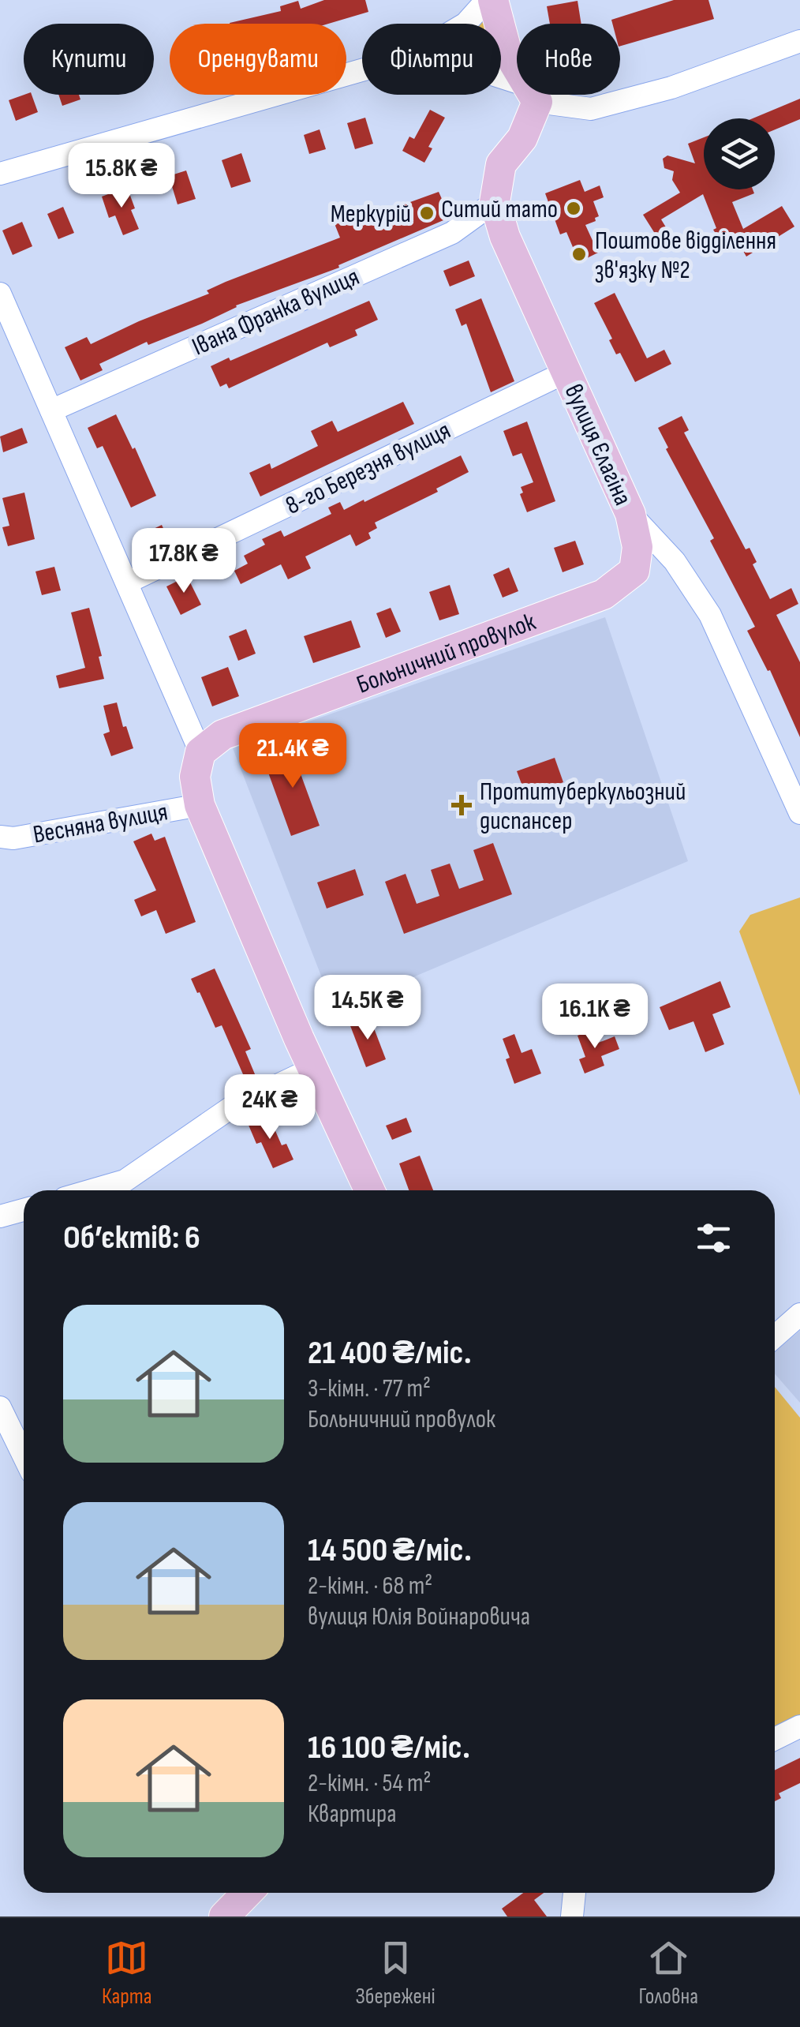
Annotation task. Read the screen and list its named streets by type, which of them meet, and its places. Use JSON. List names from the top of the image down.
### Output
{
  "streets": {
    "main road": ["вулиця Єлагіна", "Больничний провулок"],
    "street": ["Івана Франка вулиця", "8-го Березня вулиця", "Весняна вулиця"]
  },
  "crossings": [
    ["Івана Франка вулиця", "вулиця Єлагіна"],
    ["вулиця Єлагіна", "8-го Березня вулиця"],
    ["вулиця Єлагіна", "Больничний провулок"]
  ],
  "places": {
    "other": ["Ситий тато", "Меркурій", "Поштове відділення зв'язку №2"],
    "health": ["Протитуберкульозний диспансер"]
  },
  "page": {
    "chip": [
      "Купити",
      "Орендувати",
      "Фільтри",
      "Нове"
    ],
    "price": [
      "15.8K ₴",
      "17.8K ₴",
      "21.4K ₴",
      "14.5K ₴",
      "16.1K ₴",
      "24K ₴"
    ],
    "heading": "Об’єктів: 6",
    "list": [
      {
        "name": "21 400 ₴/міс.",
        "note": "3-кімн. · 77 m² · Больничний провулок"
      },
      {
        "name": "14 500 ₴/міс.",
        "note": "2-кімн. · 68 m² · вулиця Юлія Войнаровича"
      },
      {
        "name": "16 100 ₴/міс.",
        "note": "2-кімн. · 54 m² · Квартира"
      }
    ],
    "tabs": ["Карта", "Збережені", "Головна"]
  }
}
